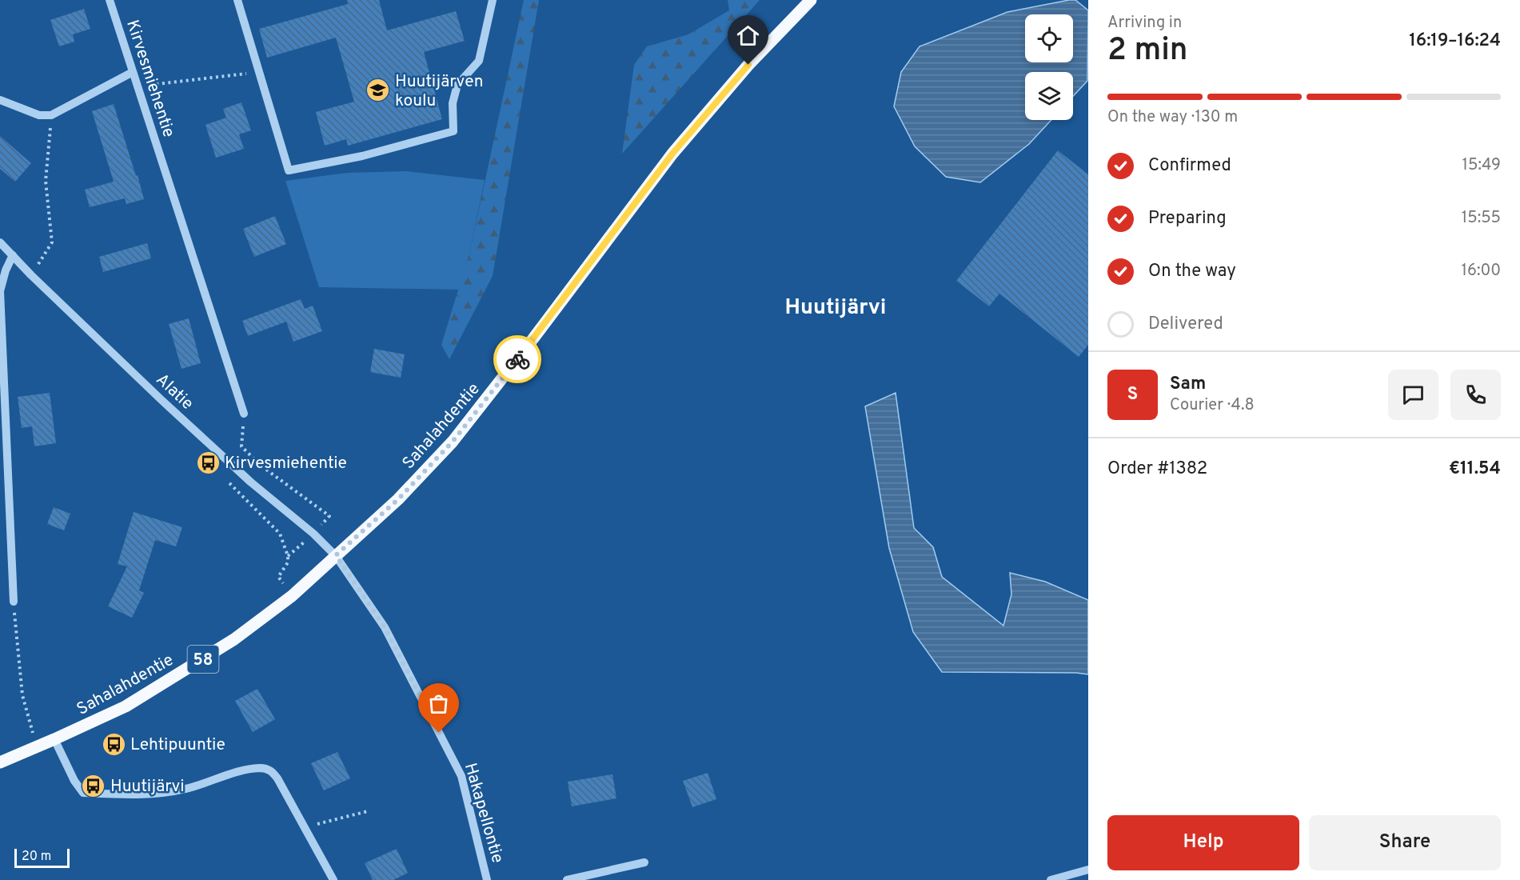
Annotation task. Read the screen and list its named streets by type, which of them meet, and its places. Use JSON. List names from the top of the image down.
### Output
{
  "streets": {
    "main road": ["Sahalahdentie", "58"],
    "street": ["Kirvesmiehentie", "Alatie", "Hakapellontie"]
  },
  "crossings": [
    ["Alatie", "Sahalahdentie"],
    ["Alatie", "Hakapellontie"],
    ["Sahalahdentie", "Hakapellontie"]
  ],
  "districts": ["Huutijärvi"],
  "places": {
    "school or university": ["Huutijärven koulu"],
    "bus stop": ["Kirvesmiehentie", "Lehtipuuntie", "Huutijärvi"]
  },
  "scale_bar": "20 m",
  "page": {
    "heading": ["2 min", "Arriving in", "16:19–16:24"],
    "panel": [
      "Sam",
      "Courier · 4.8",
      "Order #1382",
      "€11.54"
    ],
    "bar": "On the way · 130 m",
    "list": [
      ["Confirmed", "15:49"],
      ["Preparing", "15:55"],
      ["On the way", "16:00"],
      "Delivered"
    ],
    "round": "S",
    "buttons": ["Help", "Share"],
    "scale": "20 m"
  }
}
